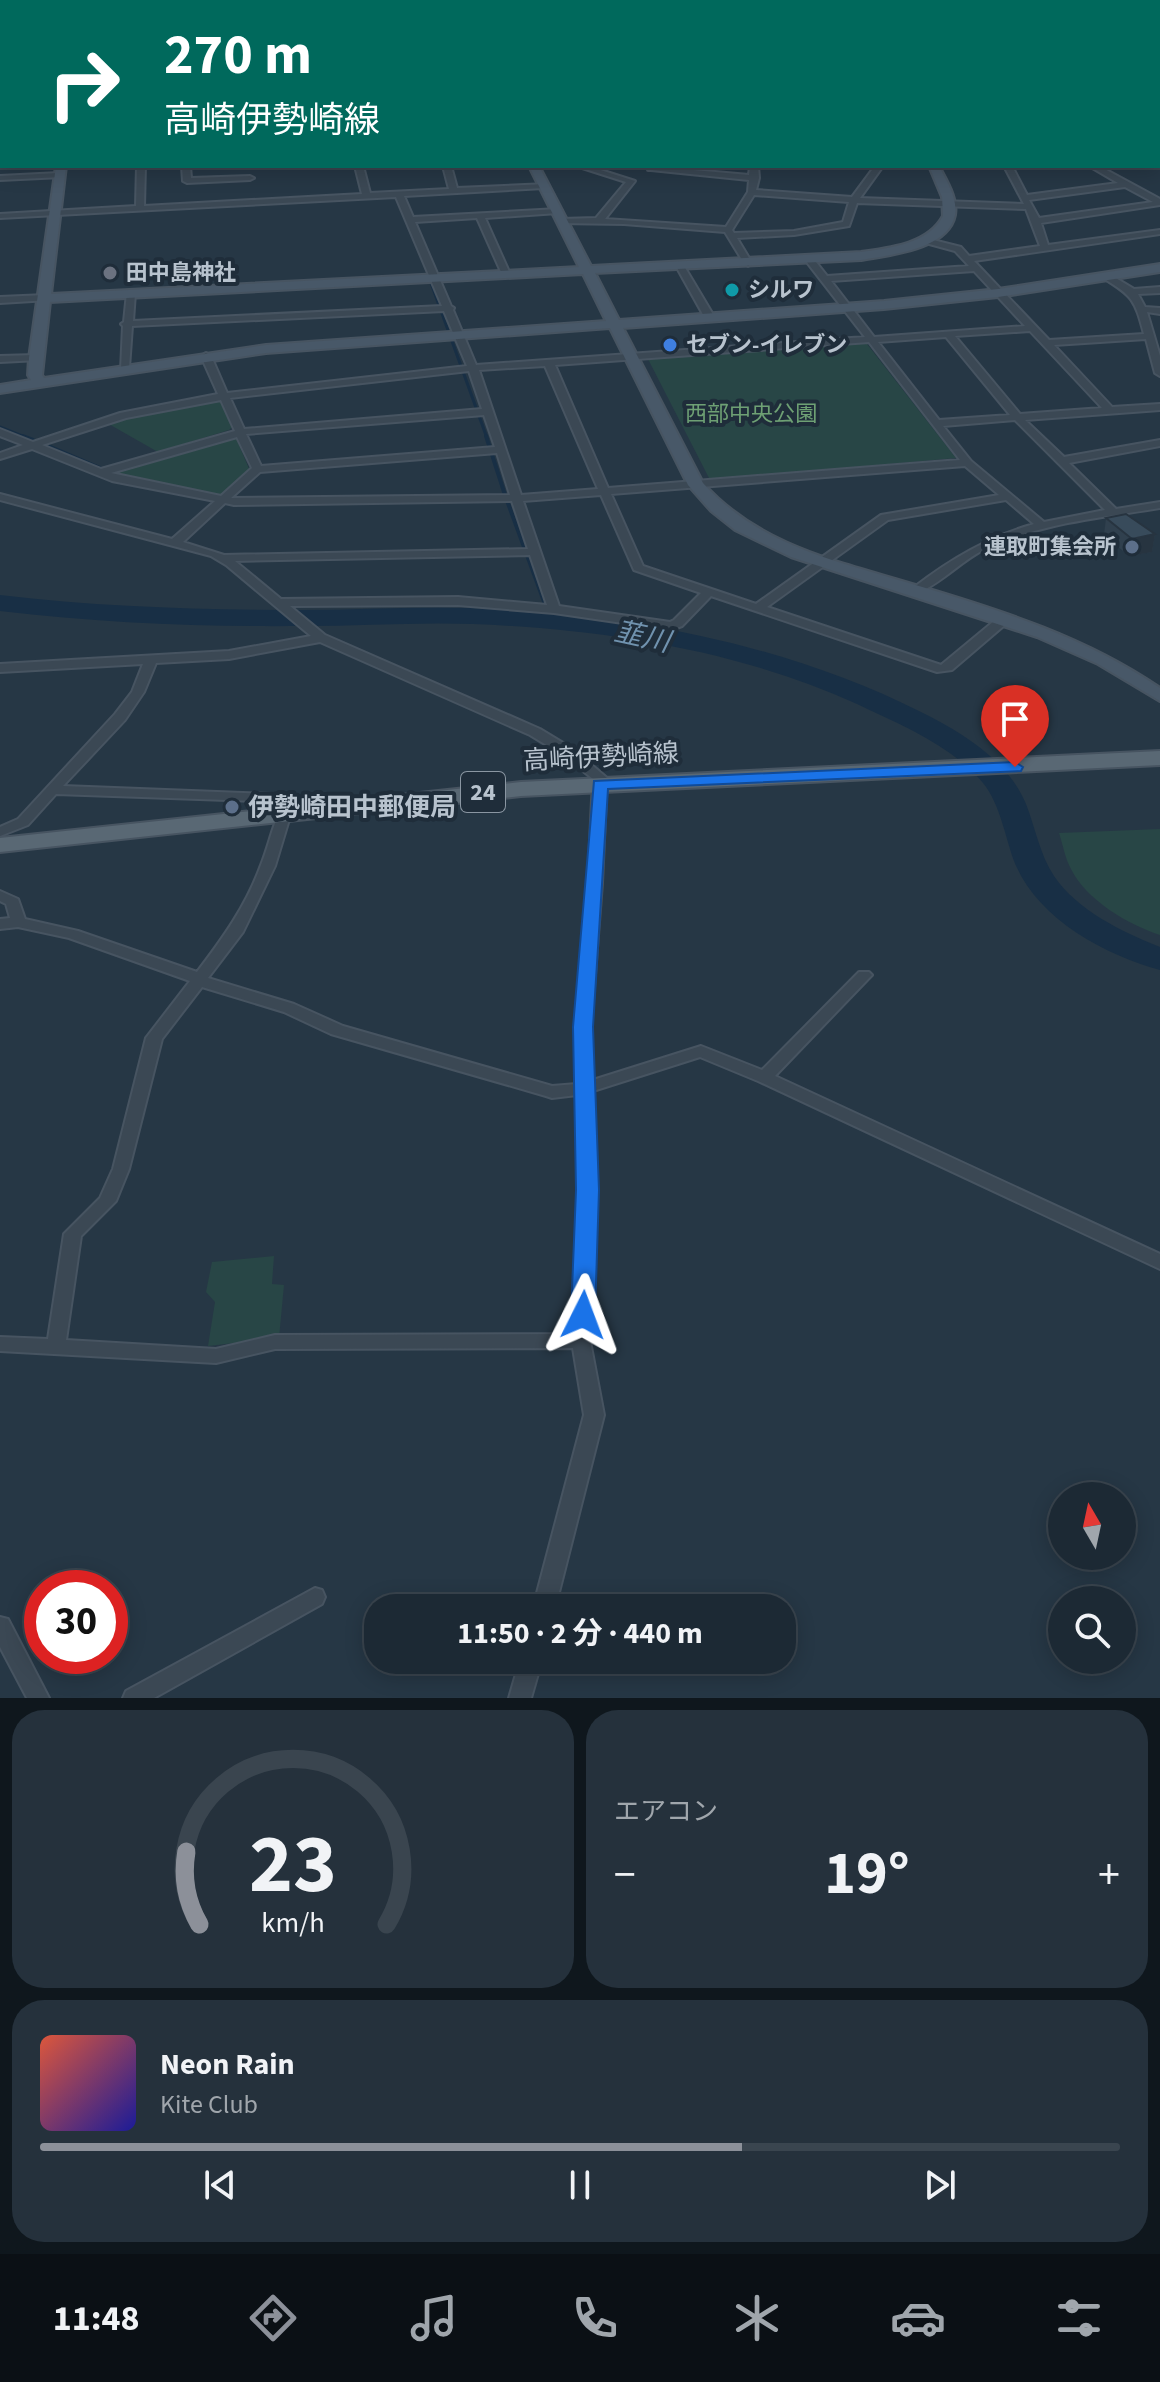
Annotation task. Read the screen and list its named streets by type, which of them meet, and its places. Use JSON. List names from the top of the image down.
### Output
{
  "streets": {
    "main road": ["高崎伊勢崎線", "24"]
  },
  "water": ["韮川"],
  "parks": ["西部中央公園"],
  "places": [
    "田中島神社",
    "シルワ",
    "セブン-イレブン",
    "連取町集会所",
    "伊勢崎田中郵便局"
  ],
  "north": "top",
  "page": {
    "turn": ["270 m", "高崎伊勢崎線"],
    "limit": "30",
    "trip": "11:50 · 2 分 · 440 m",
    "tile": "エアコン",
    "heat": ["−", "19°", "+"],
    "song": ["Neon Rain", "Kite Club"],
    "tabs": "11:48",
    "gauge": ["23", "km/h"]
  }
}
